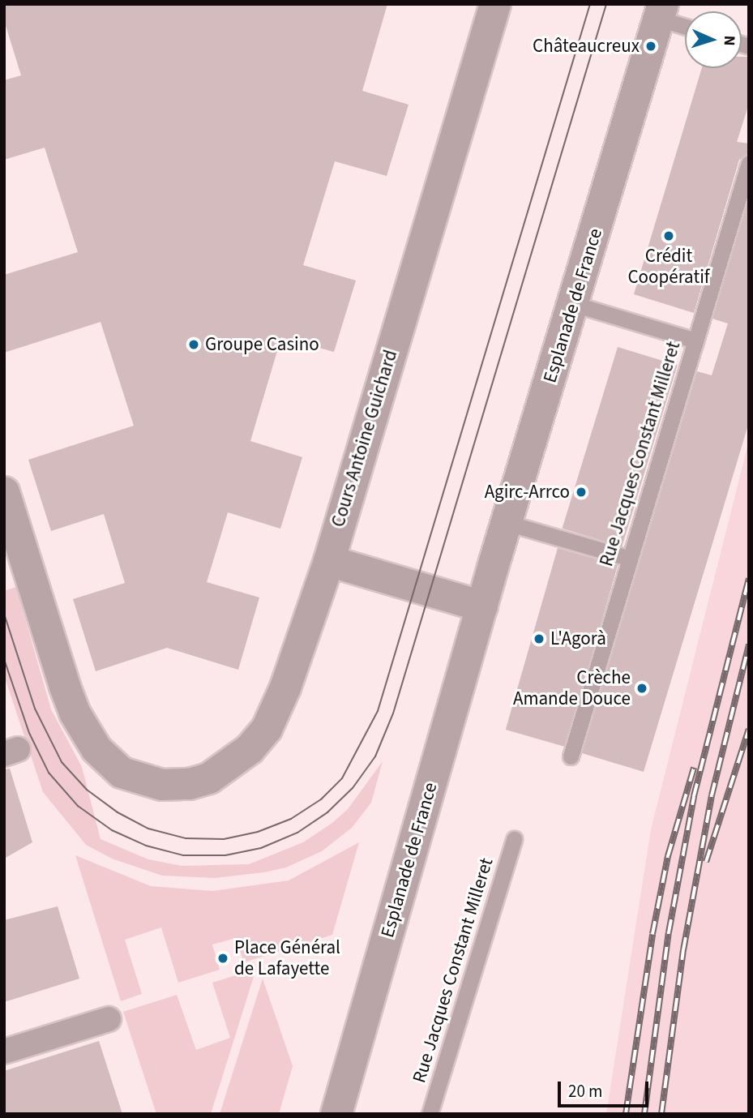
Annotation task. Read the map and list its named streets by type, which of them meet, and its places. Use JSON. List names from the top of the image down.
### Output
{
  "streets": {
    "street": ["Esplanade de France", "Cours Antoine Guichard"],
    "lane": ["Rue Jacques Constant Milleret"]
  },
  "places": [
    "Châteaucreux",
    "Crédit Coopératif",
    "Groupe Casino",
    "Agirc-Arrco",
    "L'Agorà",
    "Crèche Amande Douce",
    "Place Général de Lafayette"
  ],
  "scale_bar": "20 m",
  "north": "right"
}
